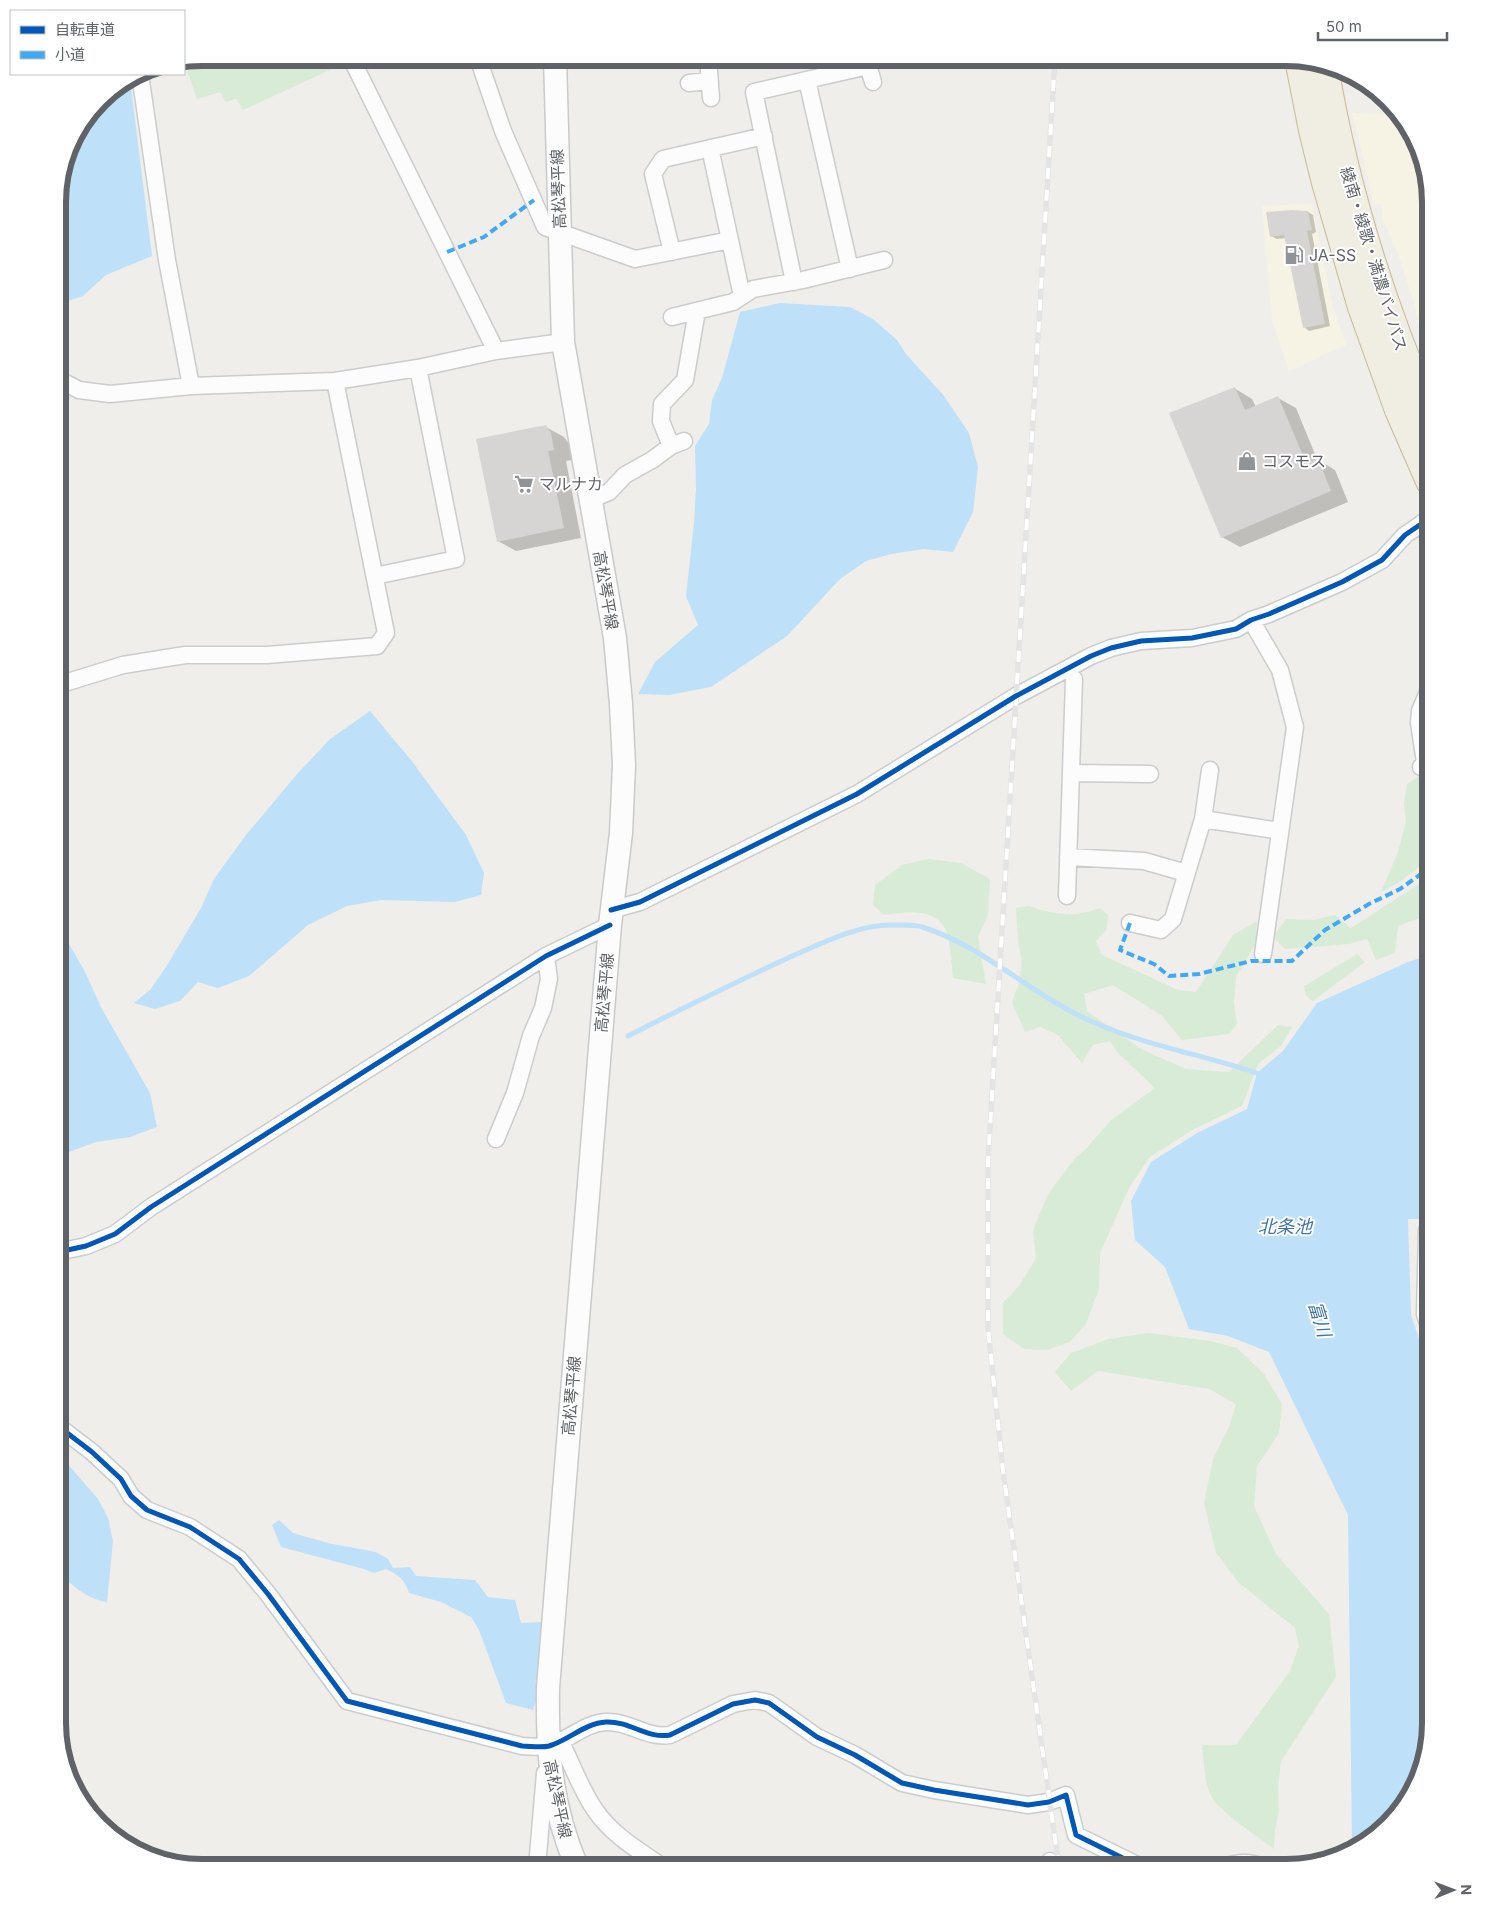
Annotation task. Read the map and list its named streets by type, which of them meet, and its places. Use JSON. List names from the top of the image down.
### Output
{
  "streets": {
    "highway": ["綾南・綾歌・満濃バイパス"],
    "main road": ["高松琴平線"]
  },
  "water": ["北条池", "富川"],
  "places": {
    "fuel station": ["JA-SS"],
    "shop": ["コスモス"],
    "supermarket": ["マルナカ"]
  },
  "legend": ["自転車道", "小道"],
  "scale_bar": "50 m",
  "north": "right"
}
